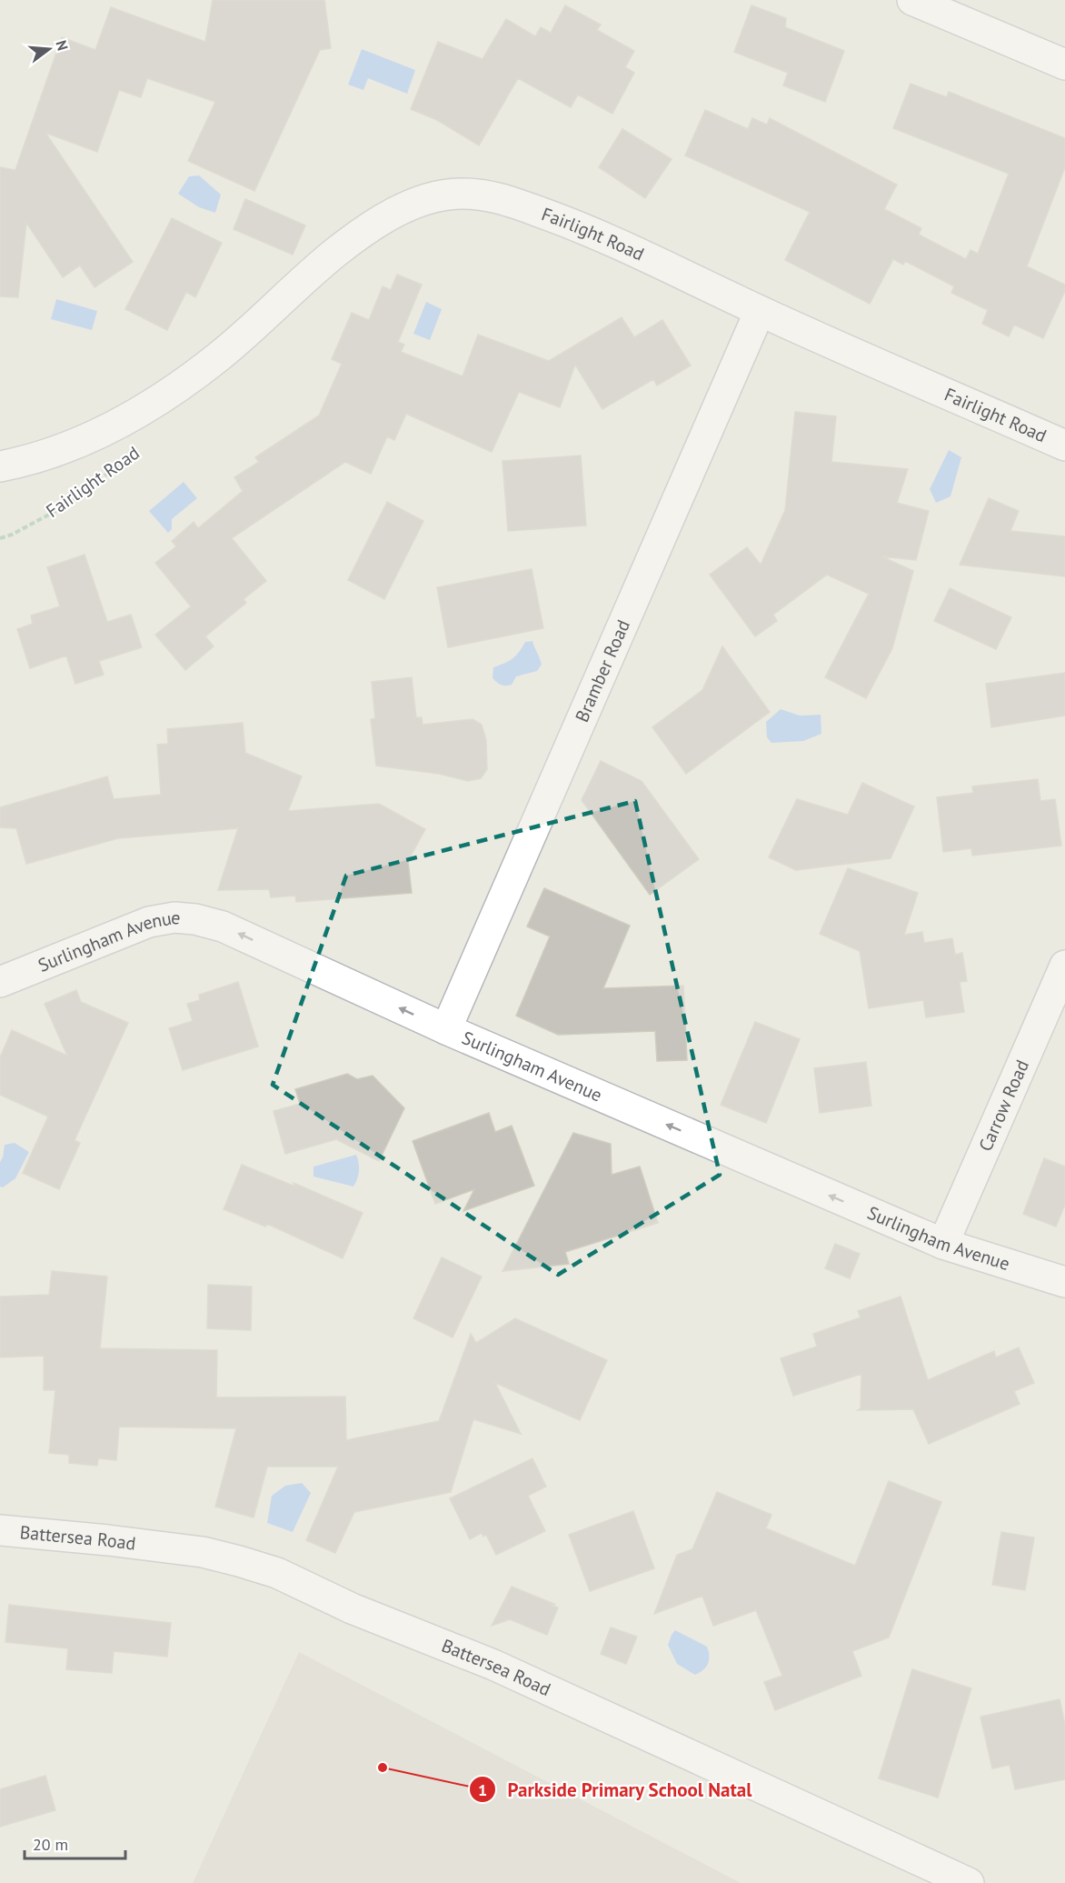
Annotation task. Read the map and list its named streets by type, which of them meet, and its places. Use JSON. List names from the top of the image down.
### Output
{
  "streets": {
    "street": [
      "Fairlight Road",
      "Bramber Road",
      "Surlingham Avenue",
      "Carrow Road",
      "Battersea Road"
    ]
  },
  "crossings": [
    ["Fairlight Road", "Bramber Road"],
    ["Bramber Road", "Surlingham Avenue"],
    ["Surlingham Avenue", "Carrow Road"]
  ],
  "one_way": ["Surlingham Avenue"],
  "places": ["Parkside Primary School Natal"],
  "scale_bar": "20 m",
  "north": "right"
}
